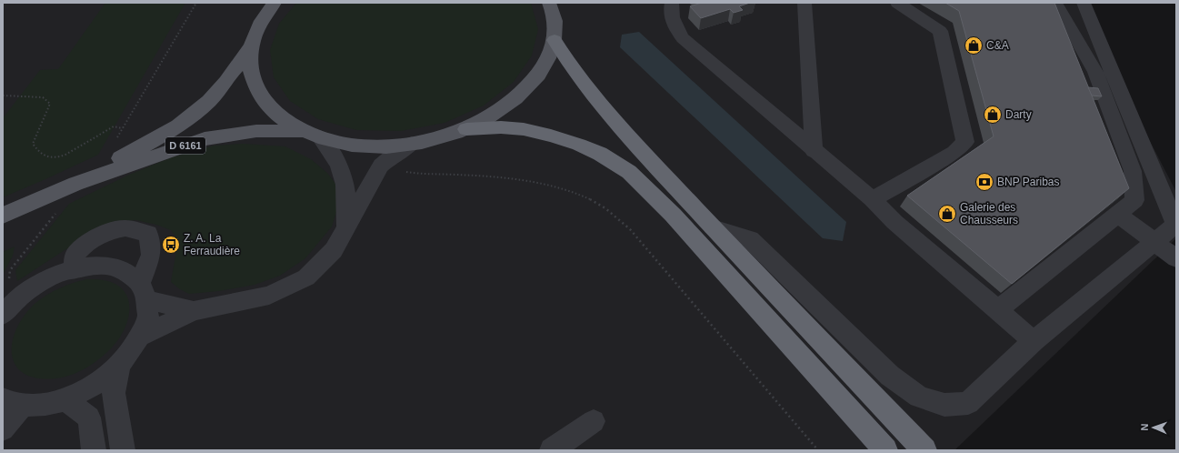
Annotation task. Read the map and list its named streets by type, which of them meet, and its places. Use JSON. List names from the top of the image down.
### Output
{
  "streets": {
    "main road": ["D 6161"]
  },
  "places": {
    "shop": ["C&A", "Darty", "Galerie des Chausseurs"],
    "bank": ["BNP Paribas"],
    "bus stop": ["Z. A. La Ferraudière"]
  },
  "north": "left"
}
